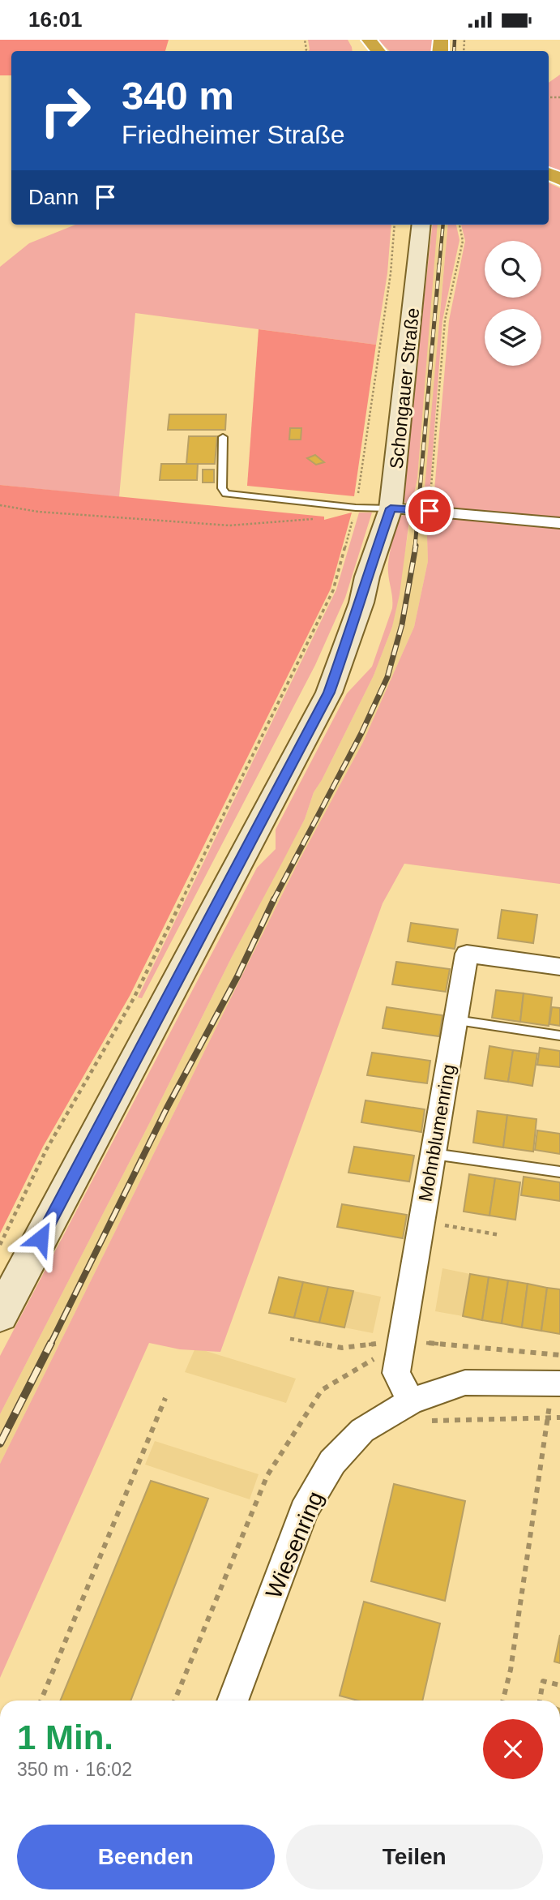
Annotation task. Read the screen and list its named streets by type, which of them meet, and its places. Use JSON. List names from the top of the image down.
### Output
{
  "streets": {
    "main road": ["Schongauer Straße"],
    "street": ["Mohnblumenring", "Wiesenring"]
  },
  "crossings": [
    ["Mohnblumenring", "Wiesenring"]
  ],
  "page": {
    "status": "16:01",
    "turn": ["340 m", "Friedheimer Straße"],
    "then": "Dann",
    "heading": ["1 Min.", "350 m · 16:02"],
    "buttons": ["Beenden", "Teilen"]
  }
}
